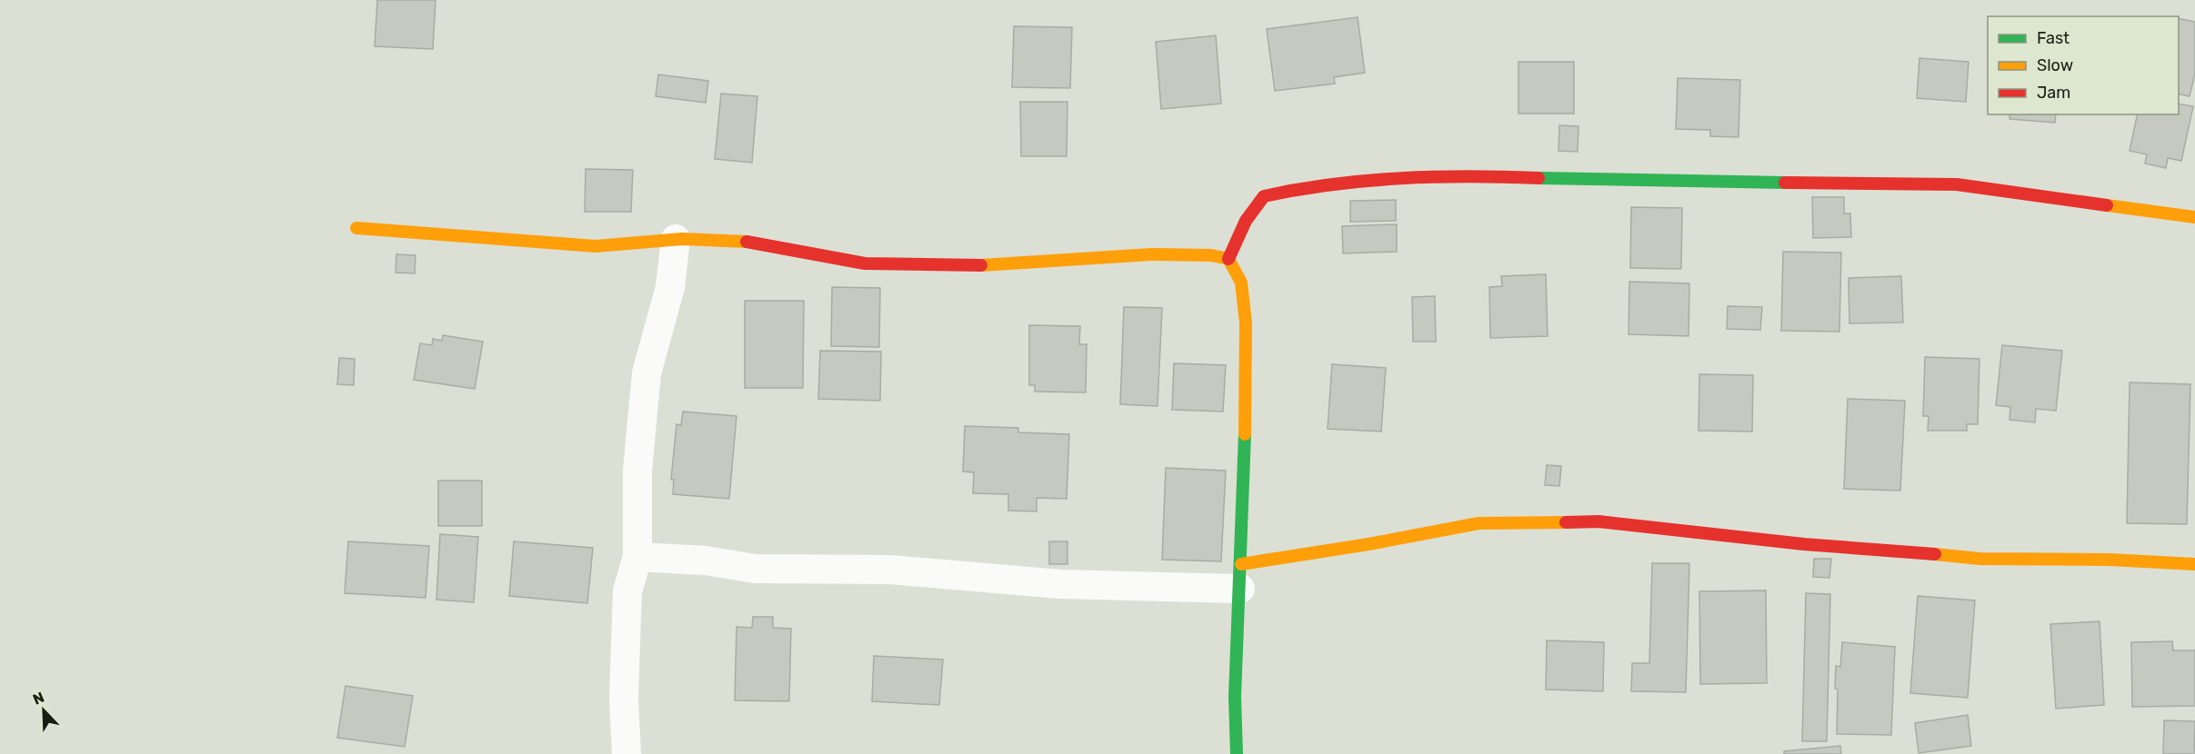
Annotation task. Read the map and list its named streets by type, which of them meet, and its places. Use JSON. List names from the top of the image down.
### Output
{
  "legend": ["Fast", "Slow", "Jam"],
  "north": "top left"
}
